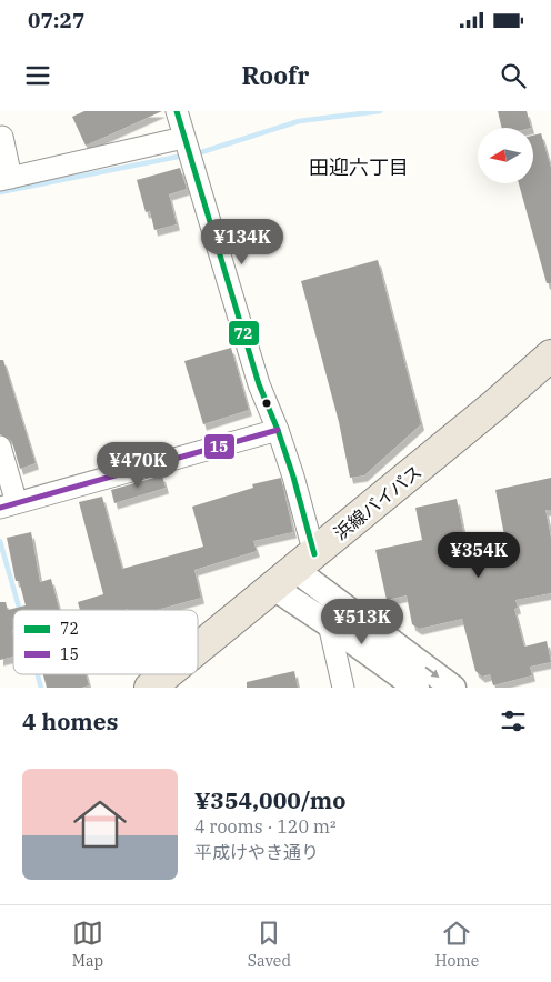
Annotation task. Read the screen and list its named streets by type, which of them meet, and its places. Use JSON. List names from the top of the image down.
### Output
{
  "streets": {
    "highway": ["浜線バイパス"]
  },
  "districts": ["田迎六丁目"],
  "lines": ["transit line 72", "transit line 15"],
  "legend": ["72", "15"],
  "north": "left",
  "page": {
    "status": "07:27",
    "header": "Roofr",
    "price": [
      "¥134K",
      "¥470K",
      "¥354K",
      "¥513K"
    ],
    "heading": "4 homes",
    "list": [
      {
        "name": "¥354,000/mo",
        "note": "4 rooms · 120 m² · 平成けやき通り"
      }
    ],
    "tabs": ["Map", "Saved", "Home"]
  }
}
